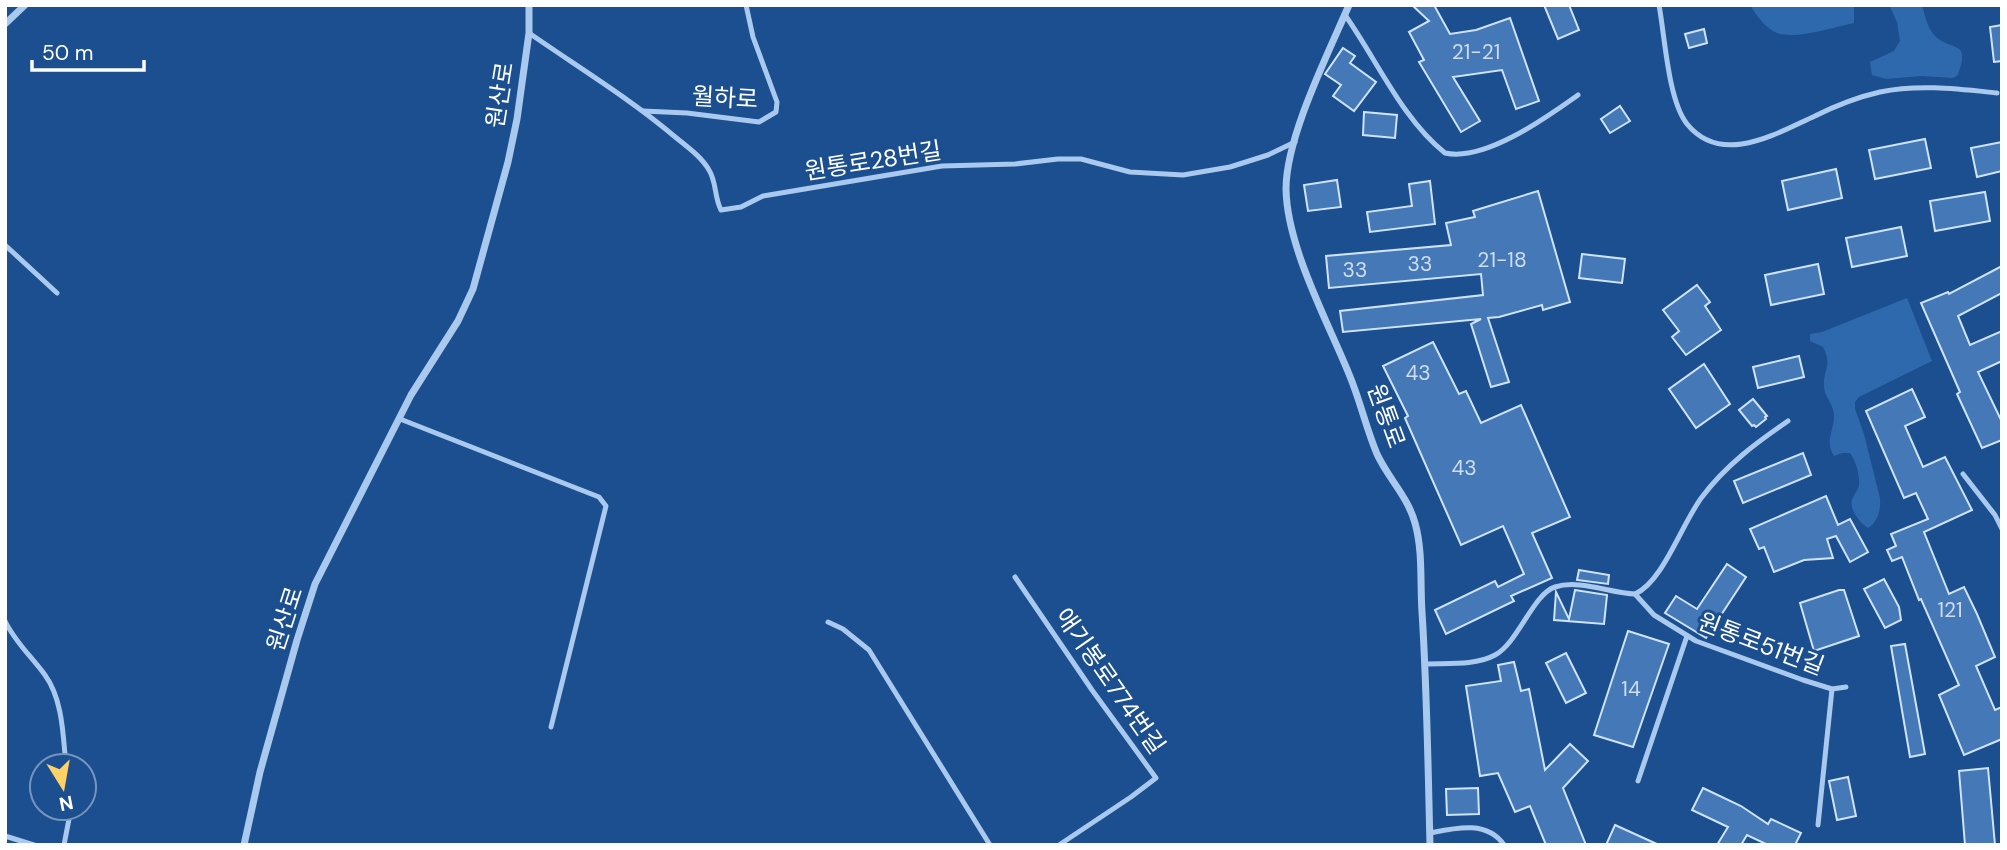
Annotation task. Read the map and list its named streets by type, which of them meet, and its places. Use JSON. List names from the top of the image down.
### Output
{
  "streets": {
    "street": ["원산로", "원통로"],
    "lane": [
      "월하로",
      "원통로28번길",
      "원통로51번길",
      "애기봉로774번길"
    ]
  },
  "crossings": [
    ["원산로", "원통로28번길"],
    ["월하로", "원통로28번길"],
    ["원통로28번길", "원통로"]
  ],
  "house_numbers": [
    "21-21",
    "21-18",
    "33",
    "33",
    "43",
    "43",
    "121",
    "14"
  ],
  "scale_bar": "50 m",
  "north": "bottom"
}
